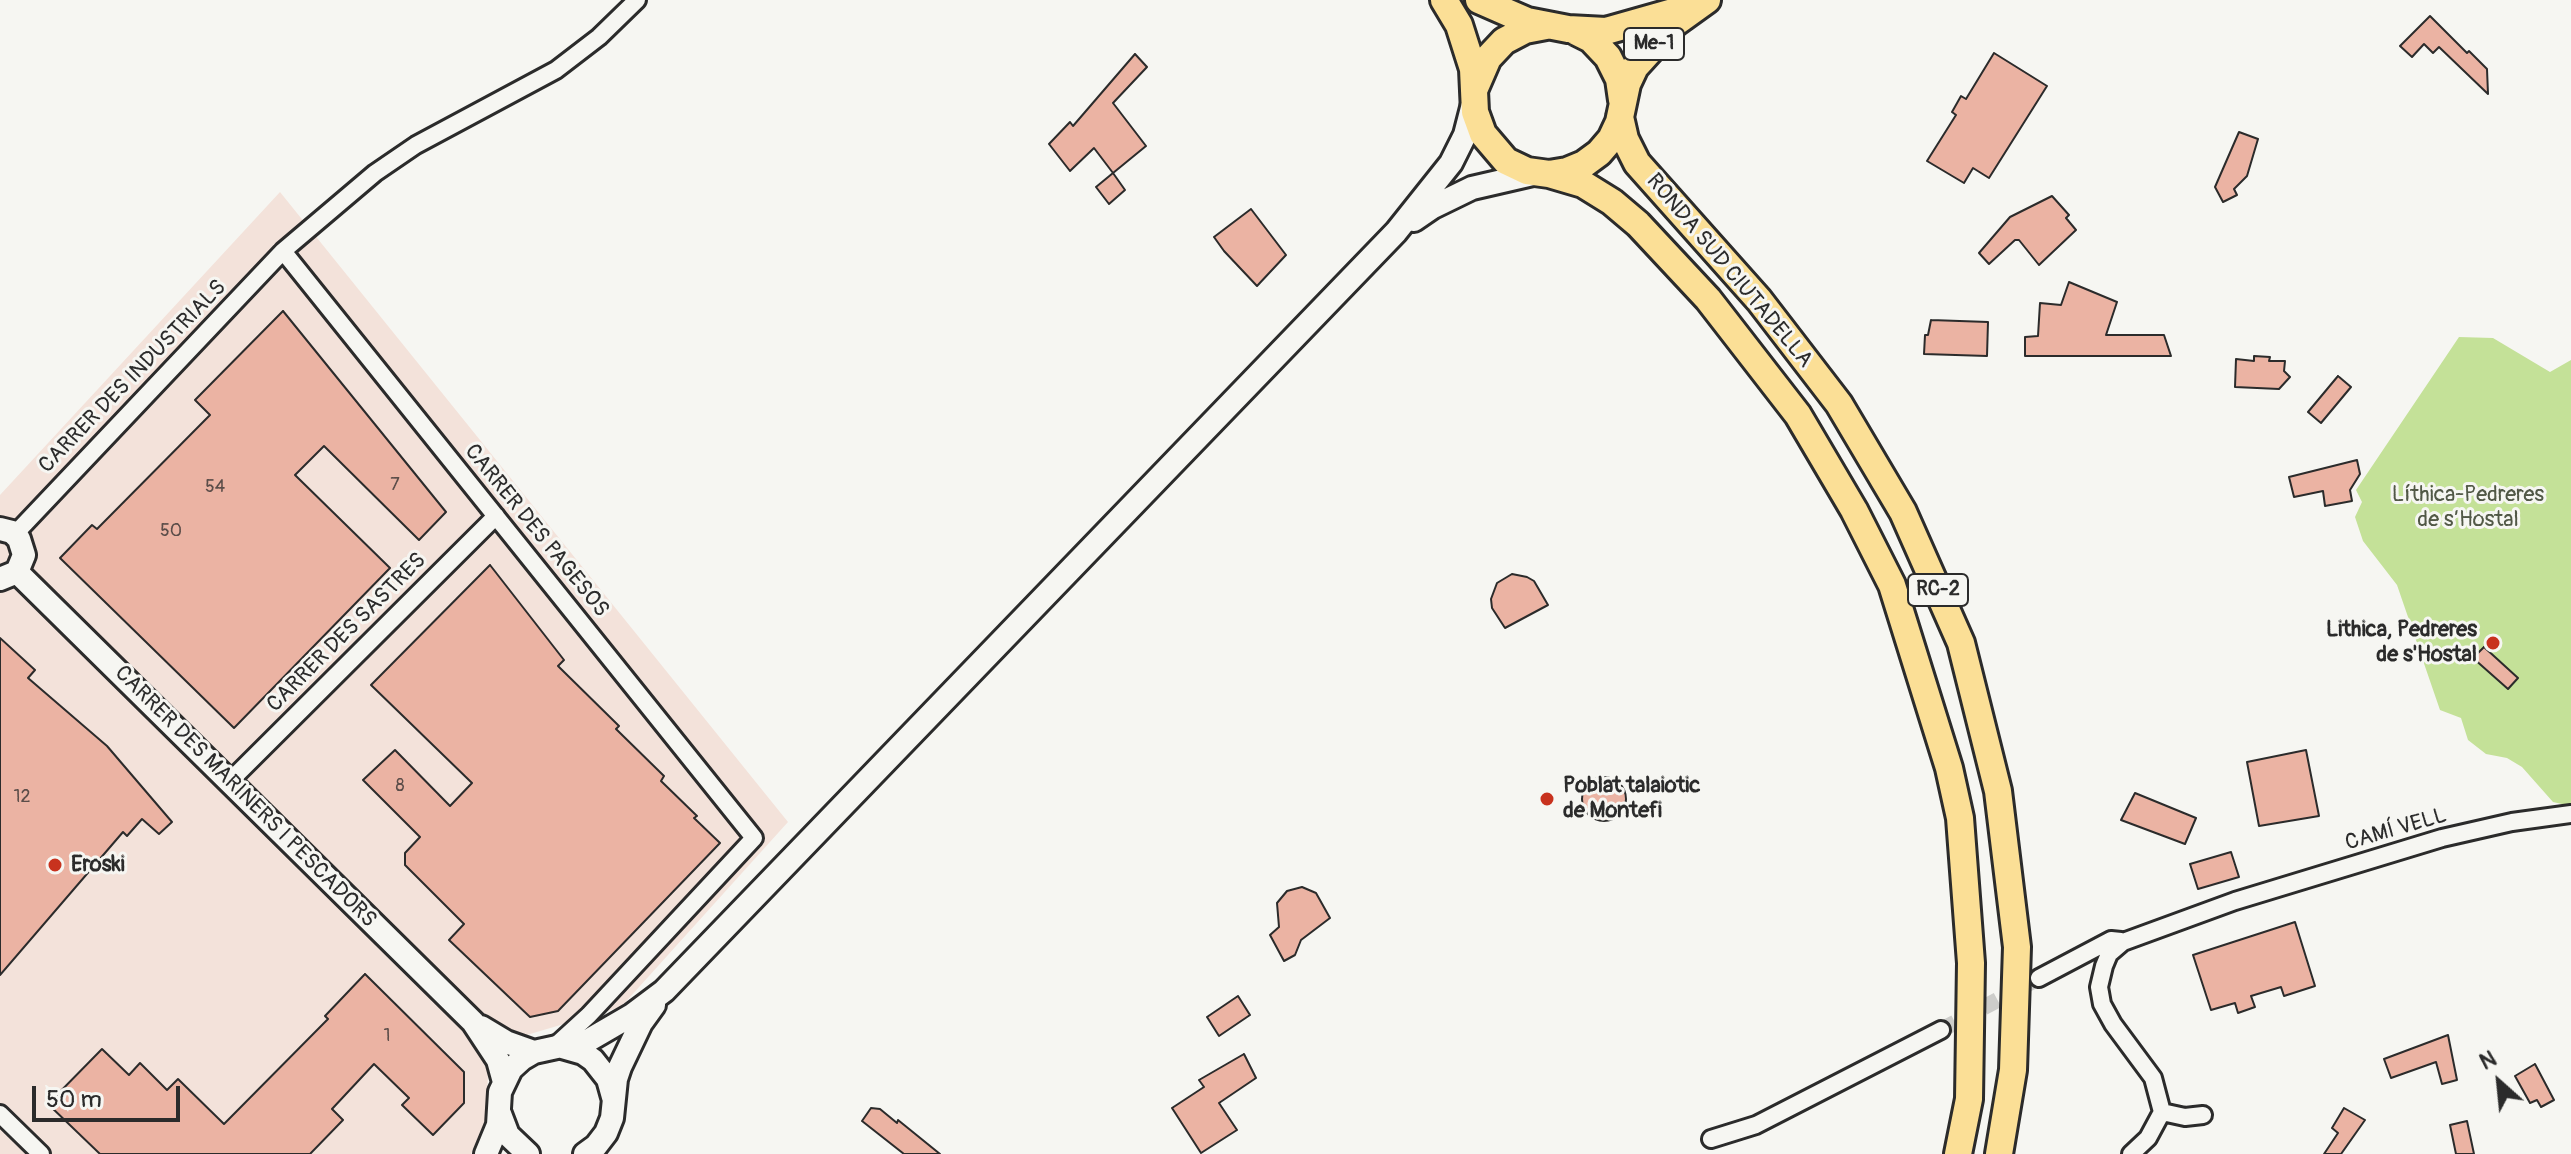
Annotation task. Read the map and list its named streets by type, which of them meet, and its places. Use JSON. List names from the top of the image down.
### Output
{
  "streets": {
    "main road": [
      "Me-1",
      "RONDA SUD CIUTADELLA",
      "RC-2",
      "CARRER DES MARINERS I PESCADORS"
    ],
    "street": [
      "CARRER DES INDUSTRIALS",
      "CARRER DES PAGESOS",
      "CARRER DES SASTRES",
      "CAMÍ VELL"
    ]
  },
  "crossings": [
    ["Me-1", "RONDA SUD CIUTADELLA"],
    ["Me-1", "CARRER DES PAGESOS"],
    ["Me-1", "CARRER DES MARINERS I PESCADORS"],
    ["CARRER DES INDUSTRIALS", "CARRER DES PAGESOS"],
    ["CARRER DES PAGESOS", "CARRER DES SASTRES"],
    ["CARRER DES PAGESOS", "CARRER DES MARINERS I PESCADORS"],
    ["CARRER DES SASTRES", "CARRER DES MARINERS I PESCADORS"]
  ],
  "parks": ["Líthica-Pedreres de s’Hostal"],
  "places": ["Lithica, Pedreres de s'Hostal", "Poblat talaiotic de Montefi", "Eroski"],
  "house_numbers": [
    "7",
    "54",
    "50",
    "8",
    "12",
    "1"
  ],
  "scale_bar": "50 m",
  "north": "top left"
}
